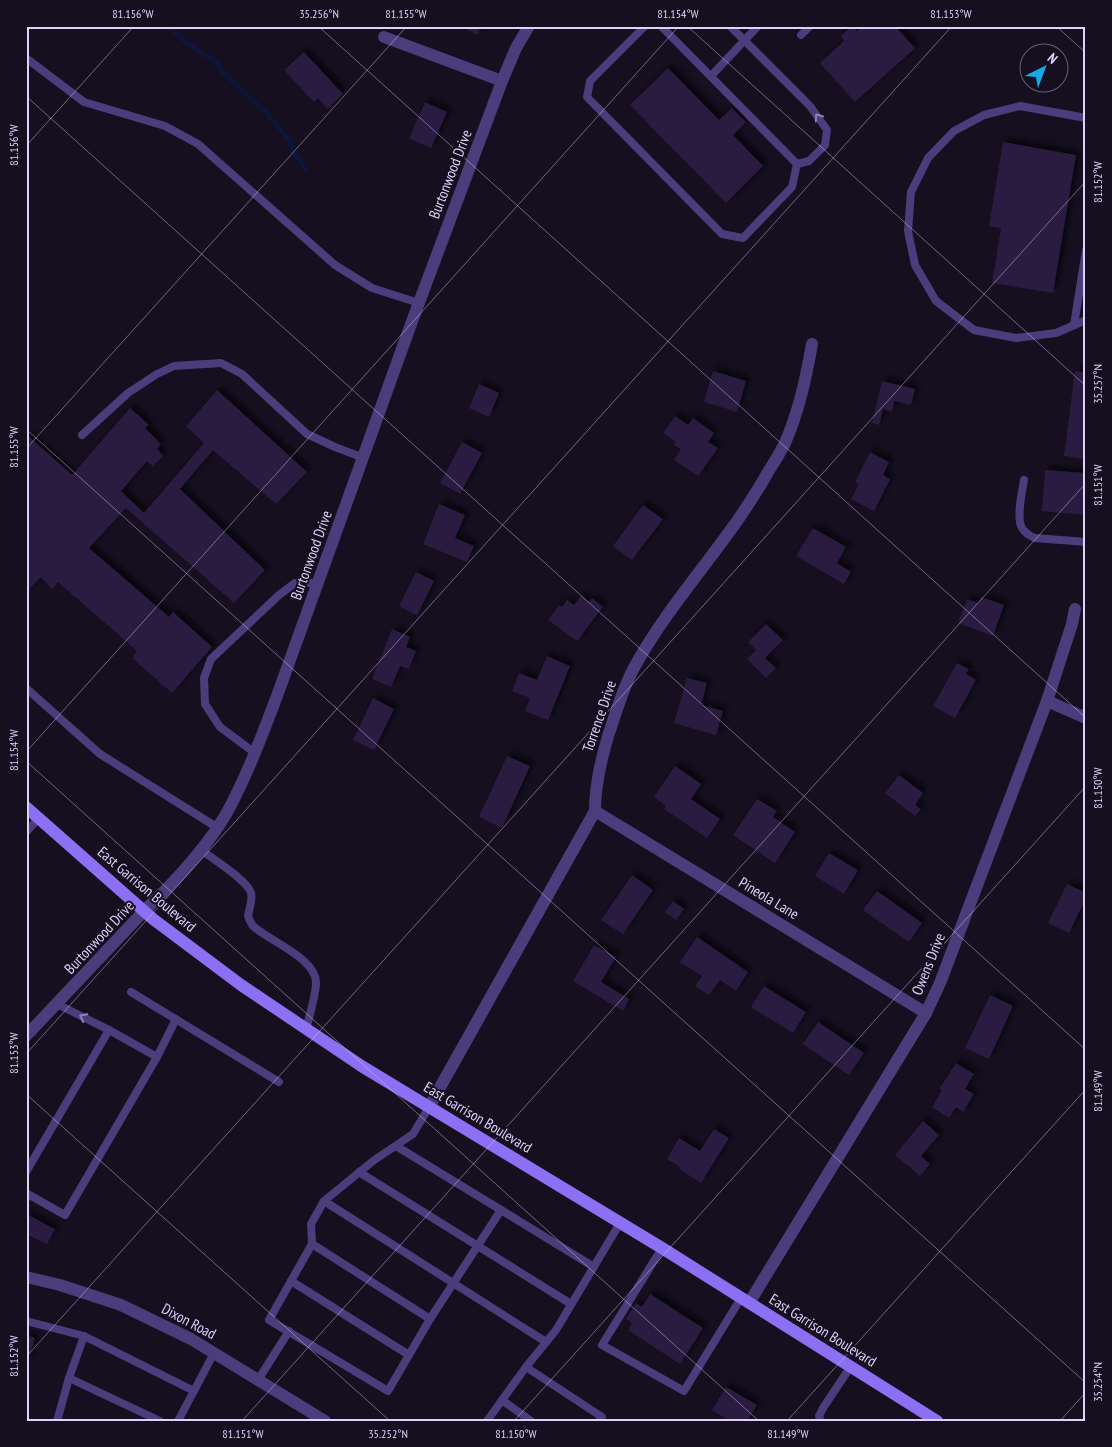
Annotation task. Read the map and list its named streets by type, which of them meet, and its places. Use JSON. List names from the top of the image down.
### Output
{
  "streets": {
    "main road": ["East Garrison Boulevard"],
    "street": [
      "Burtonwood Drive",
      "Torrence Drive",
      "Pineola Lane",
      "Owens Drive",
      "Dixon Road"
    ]
  },
  "crossings": [
    ["Burtonwood Drive", "East Garrison Boulevard"],
    ["Torrence Drive", "East Garrison Boulevard"],
    ["Torrence Drive", "Pineola Lane"],
    ["East Garrison Boulevard", "Owens Drive"],
    ["Pineola Lane", "Owens Drive"]
  ],
  "north": "top right",
  "coordinates": [
    "81.156°W",
    "35.256°N",
    "81.155°W",
    "81.154°W",
    "81.153°W",
    "81.152°W",
    "35.257°N",
    "81.151°W",
    "81.150°W",
    "81.149°W",
    "35.254°N",
    "35.252°N"
  ]
}
